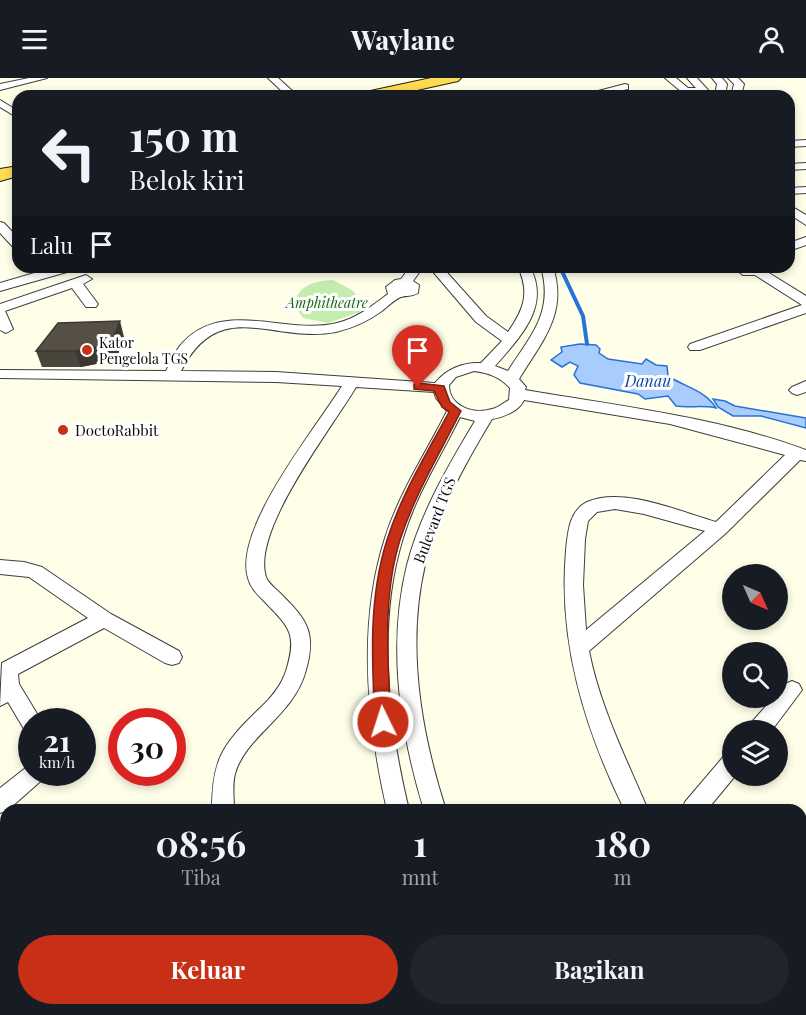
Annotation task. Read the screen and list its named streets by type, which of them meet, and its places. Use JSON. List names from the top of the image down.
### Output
{
  "streets": {
    "street": ["Bulevard TGS"]
  },
  "water": ["Danau"],
  "parks": ["Amphitheatre"],
  "places": ["Kator Pengelola TGS", "DoctoRabbit"],
  "north": "bottom right",
  "page": {
    "header": "Waylane",
    "turn": ["150 m", "Belok kiri"],
    "then": "Lalu",
    "speed": "21 km/h",
    "limit": "30",
    "eta": [
      "08:56",
      "Tiba",
      "1",
      "mnt",
      "180",
      "m"
    ],
    "buttons": ["Keluar", "Bagikan"]
  }
}
